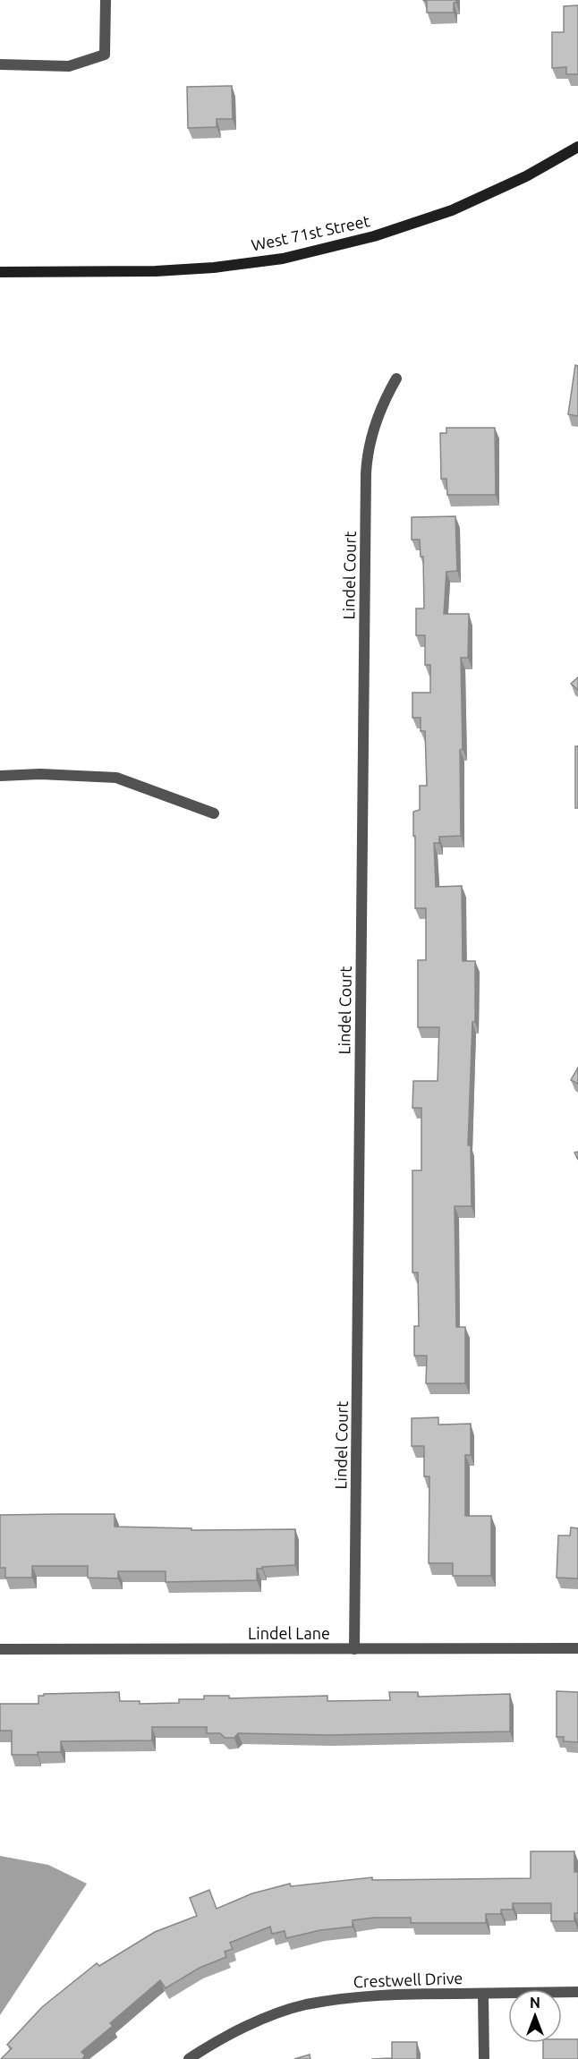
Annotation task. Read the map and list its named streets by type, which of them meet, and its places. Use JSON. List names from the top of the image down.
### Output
{
  "streets": {
    "main road": ["West 71st Street"],
    "street": ["Lindel Court", "Lindel Lane", "Crestwell Drive"]
  },
  "crossings": [
    ["Lindel Court", "Lindel Lane"]
  ],
  "north": "top"
}
